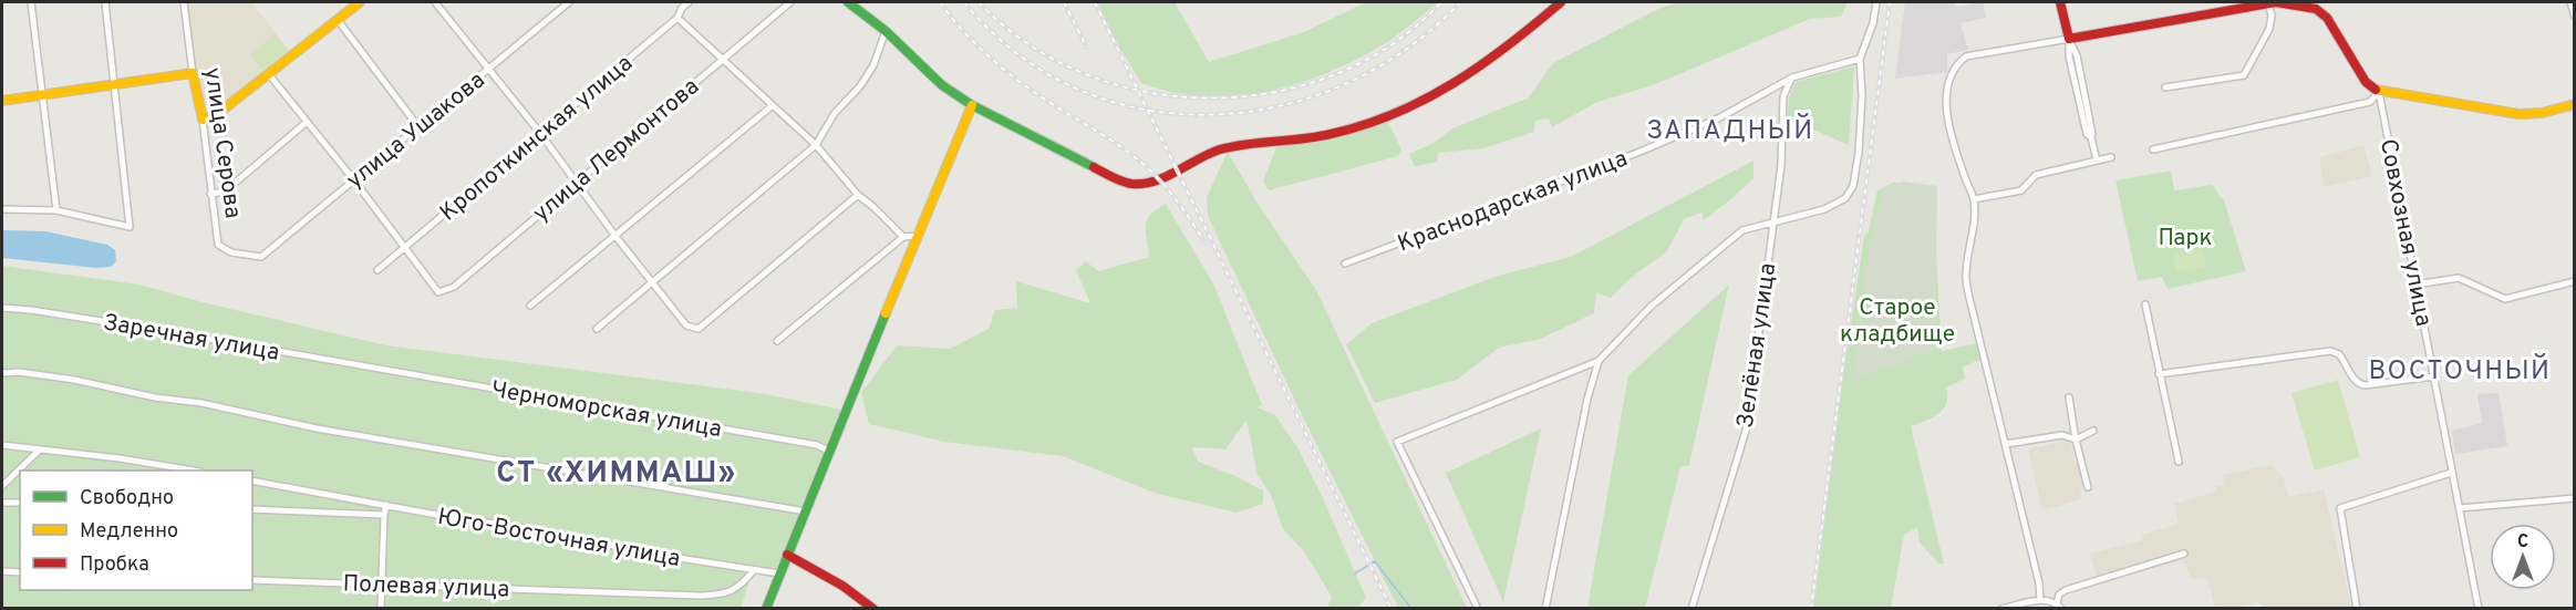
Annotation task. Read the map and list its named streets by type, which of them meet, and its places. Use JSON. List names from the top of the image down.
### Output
{
  "streets": {
    "main road": ["улица Серова"],
    "street": [
      "улица Ушакова",
      "Кропоткинская улица",
      "улица Лермонтова",
      "Краснодарская улица",
      "Совхозная улица",
      "Заречная улица",
      "Зелёная улица",
      "Черноморская улица",
      "Юго-Восточная улица",
      "Полевая улица"
    ]
  },
  "crossings": [
    ["улица Ушакова", "улица Серова"],
    ["Кропоткинская улица", "улица Лермонтова"],
    ["Краснодарская улица", "Зелёная улица"],
    ["Заречная улица", "Черноморская улица"],
    ["Юго-Восточная улица", "Полевая улица"]
  ],
  "districts": ["ЗАПАДНЫЙ", "ВОСТОЧНЫЙ", "СТ «ХИММАШ»"],
  "parks": ["Парк", "Старое кладбище"],
  "legend": ["Свободно", "Медленно", "Пробка"],
  "north": "top"
}
